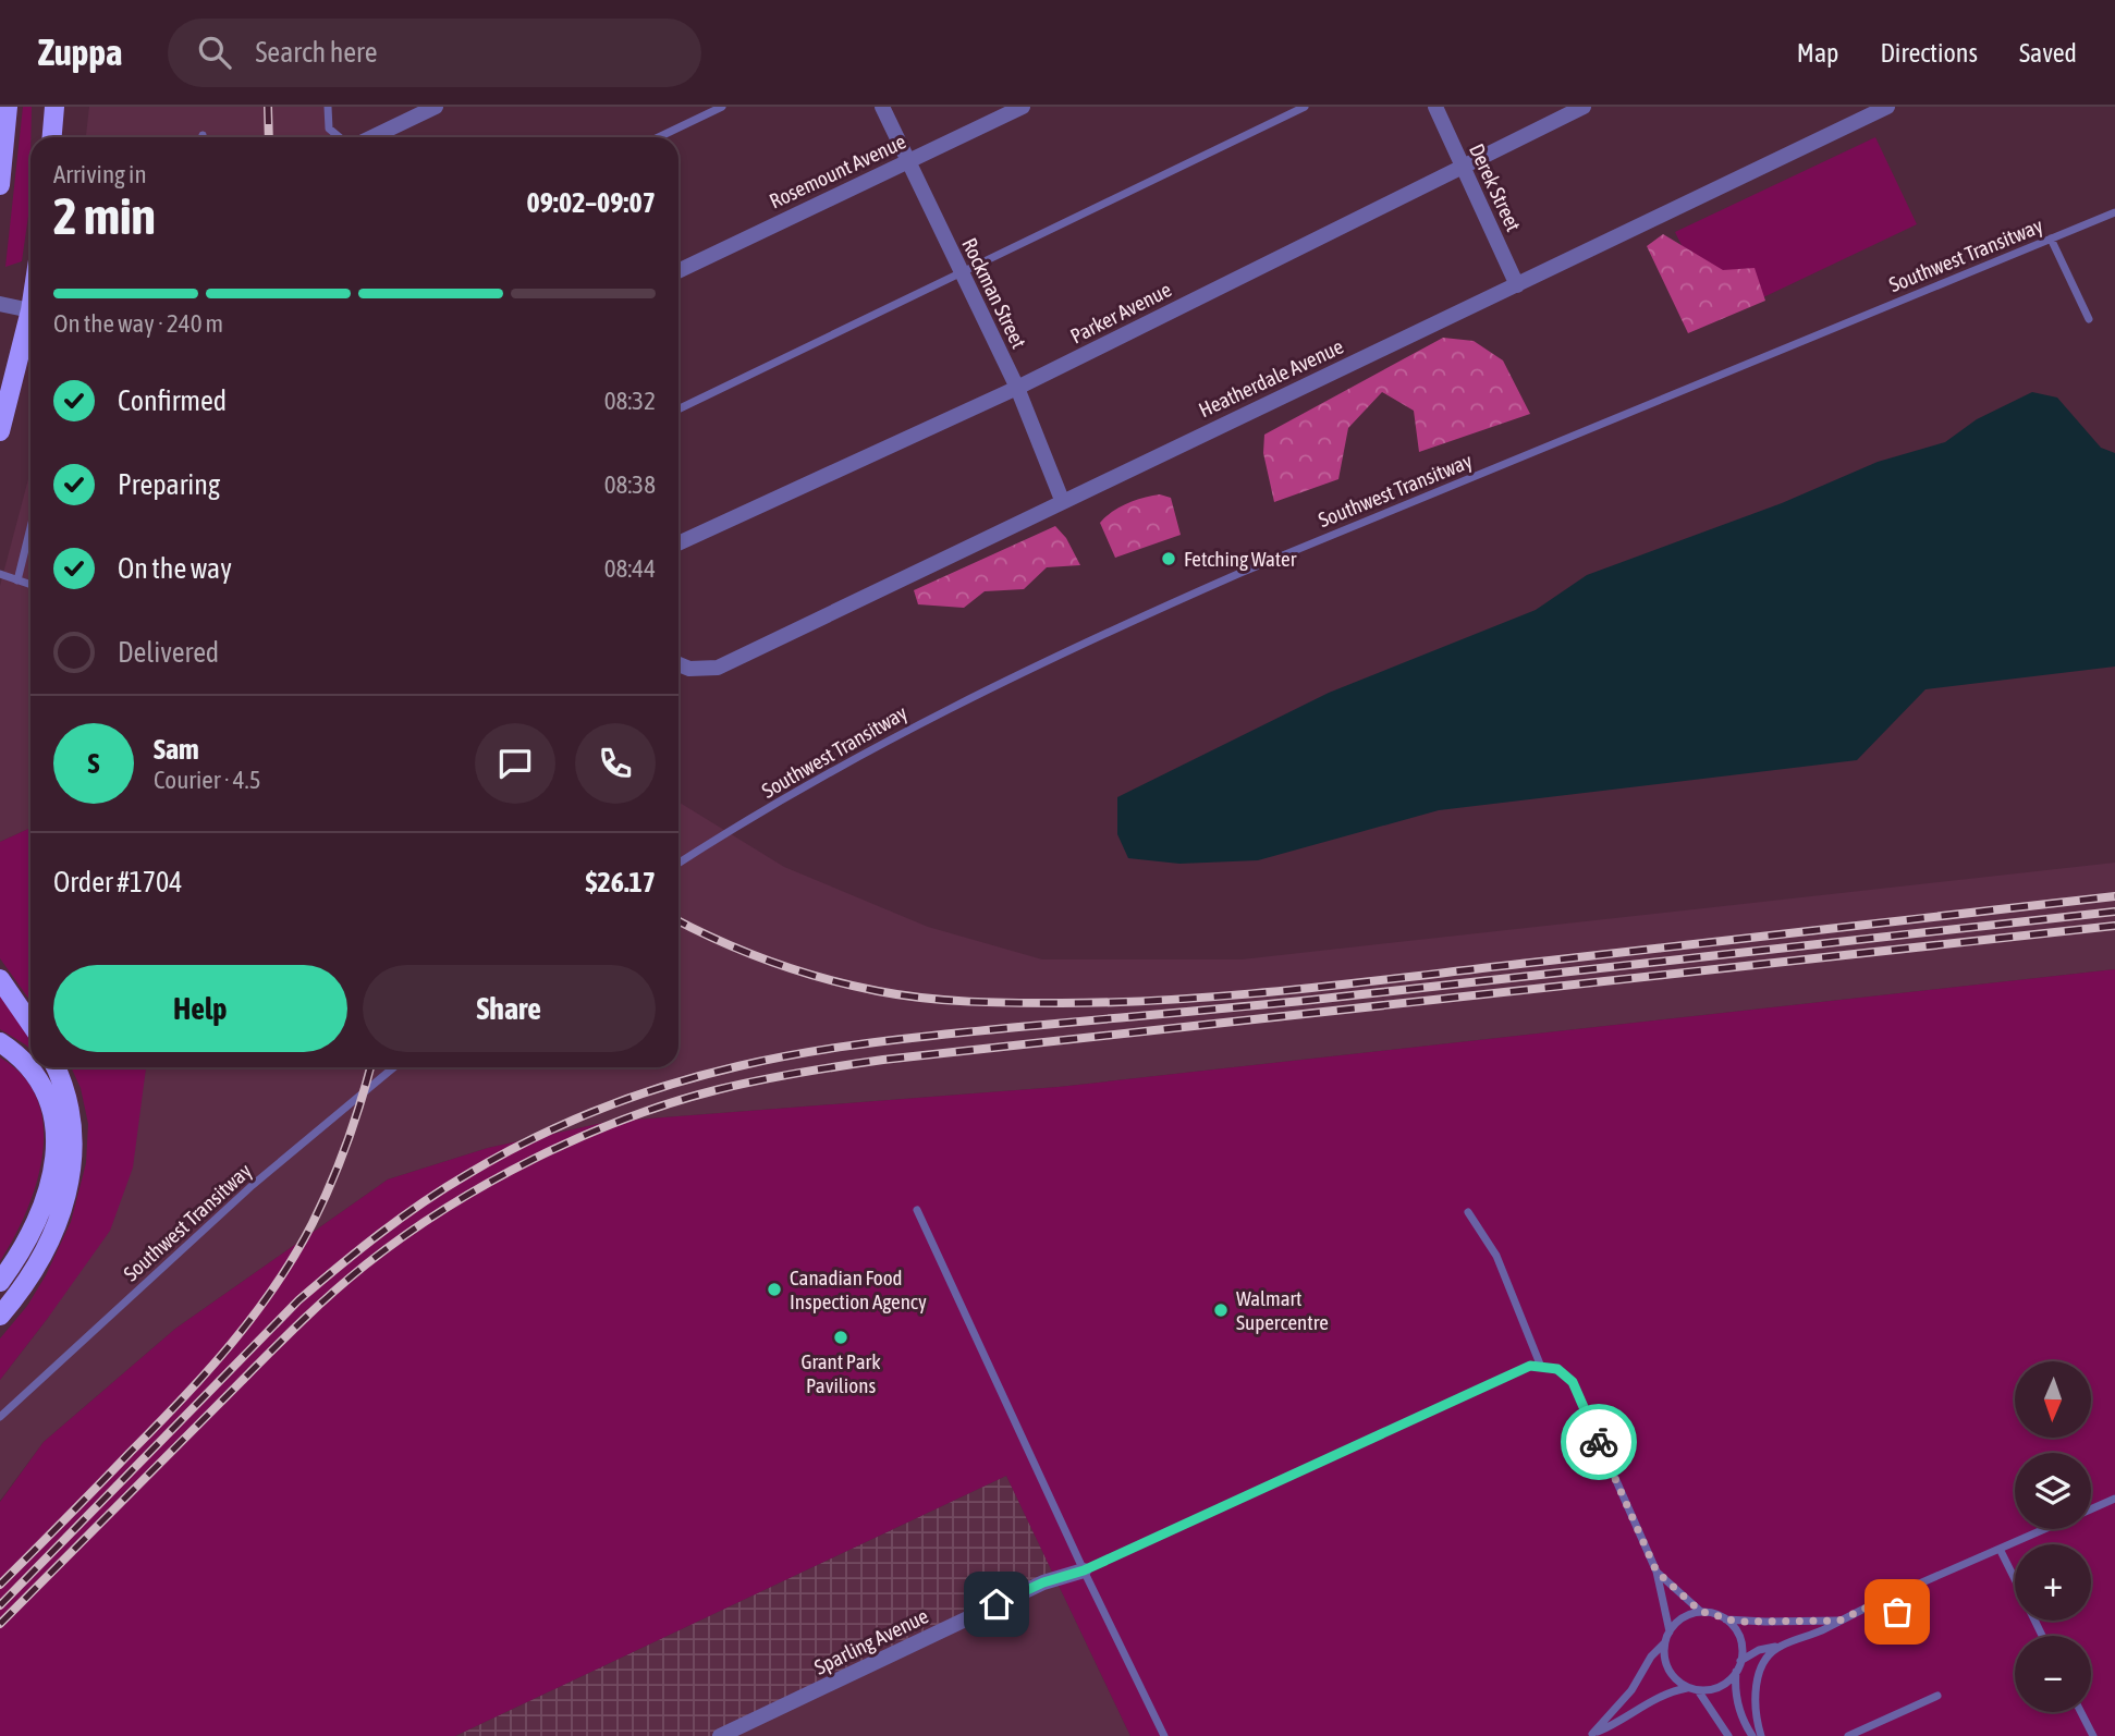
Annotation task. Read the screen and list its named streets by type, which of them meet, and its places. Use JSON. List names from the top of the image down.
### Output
{
  "streets": {
    "street": [
      "Rosemount Avenue",
      "Derek Street",
      "Rockman Street",
      "Parker Avenue",
      "Heatherdale Avenue",
      "Sparling Avenue"
    ],
    "lane": ["Southwest Transitway"]
  },
  "crossings": [
    ["Rosemount Avenue", "Rockman Street"],
    ["Derek Street", "Parker Avenue"],
    ["Derek Street", "Heatherdale Avenue"],
    ["Rockman Street", "Parker Avenue"],
    ["Rockman Street", "Heatherdale Avenue"]
  ],
  "places": [
    "Fetching Water",
    "Canadian Food Inspection Agency",
    "Walmart Supercentre",
    "Grant Park Pavilions"
  ],
  "north": "bottom",
  "page": {
    "header": "Zuppa",
    "search": "Search here",
    "nav": ["Map", "Directions", "Saved"],
    "heading": ["2 min", "Arriving in", "09:02–09:07"],
    "panel": [
      "Sam",
      "Courier · 4.5",
      "Order #1704",
      "$26.17"
    ],
    "bar": "On the way · 240 m",
    "list": [
      ["Confirmed", "08:32"],
      ["Preparing", "08:38"],
      ["On the way", "08:44"],
      "Delivered"
    ],
    "round": "S",
    "buttons": ["Help", "Share"],
    "map_buttons": ["+", "−"]
  }
}
